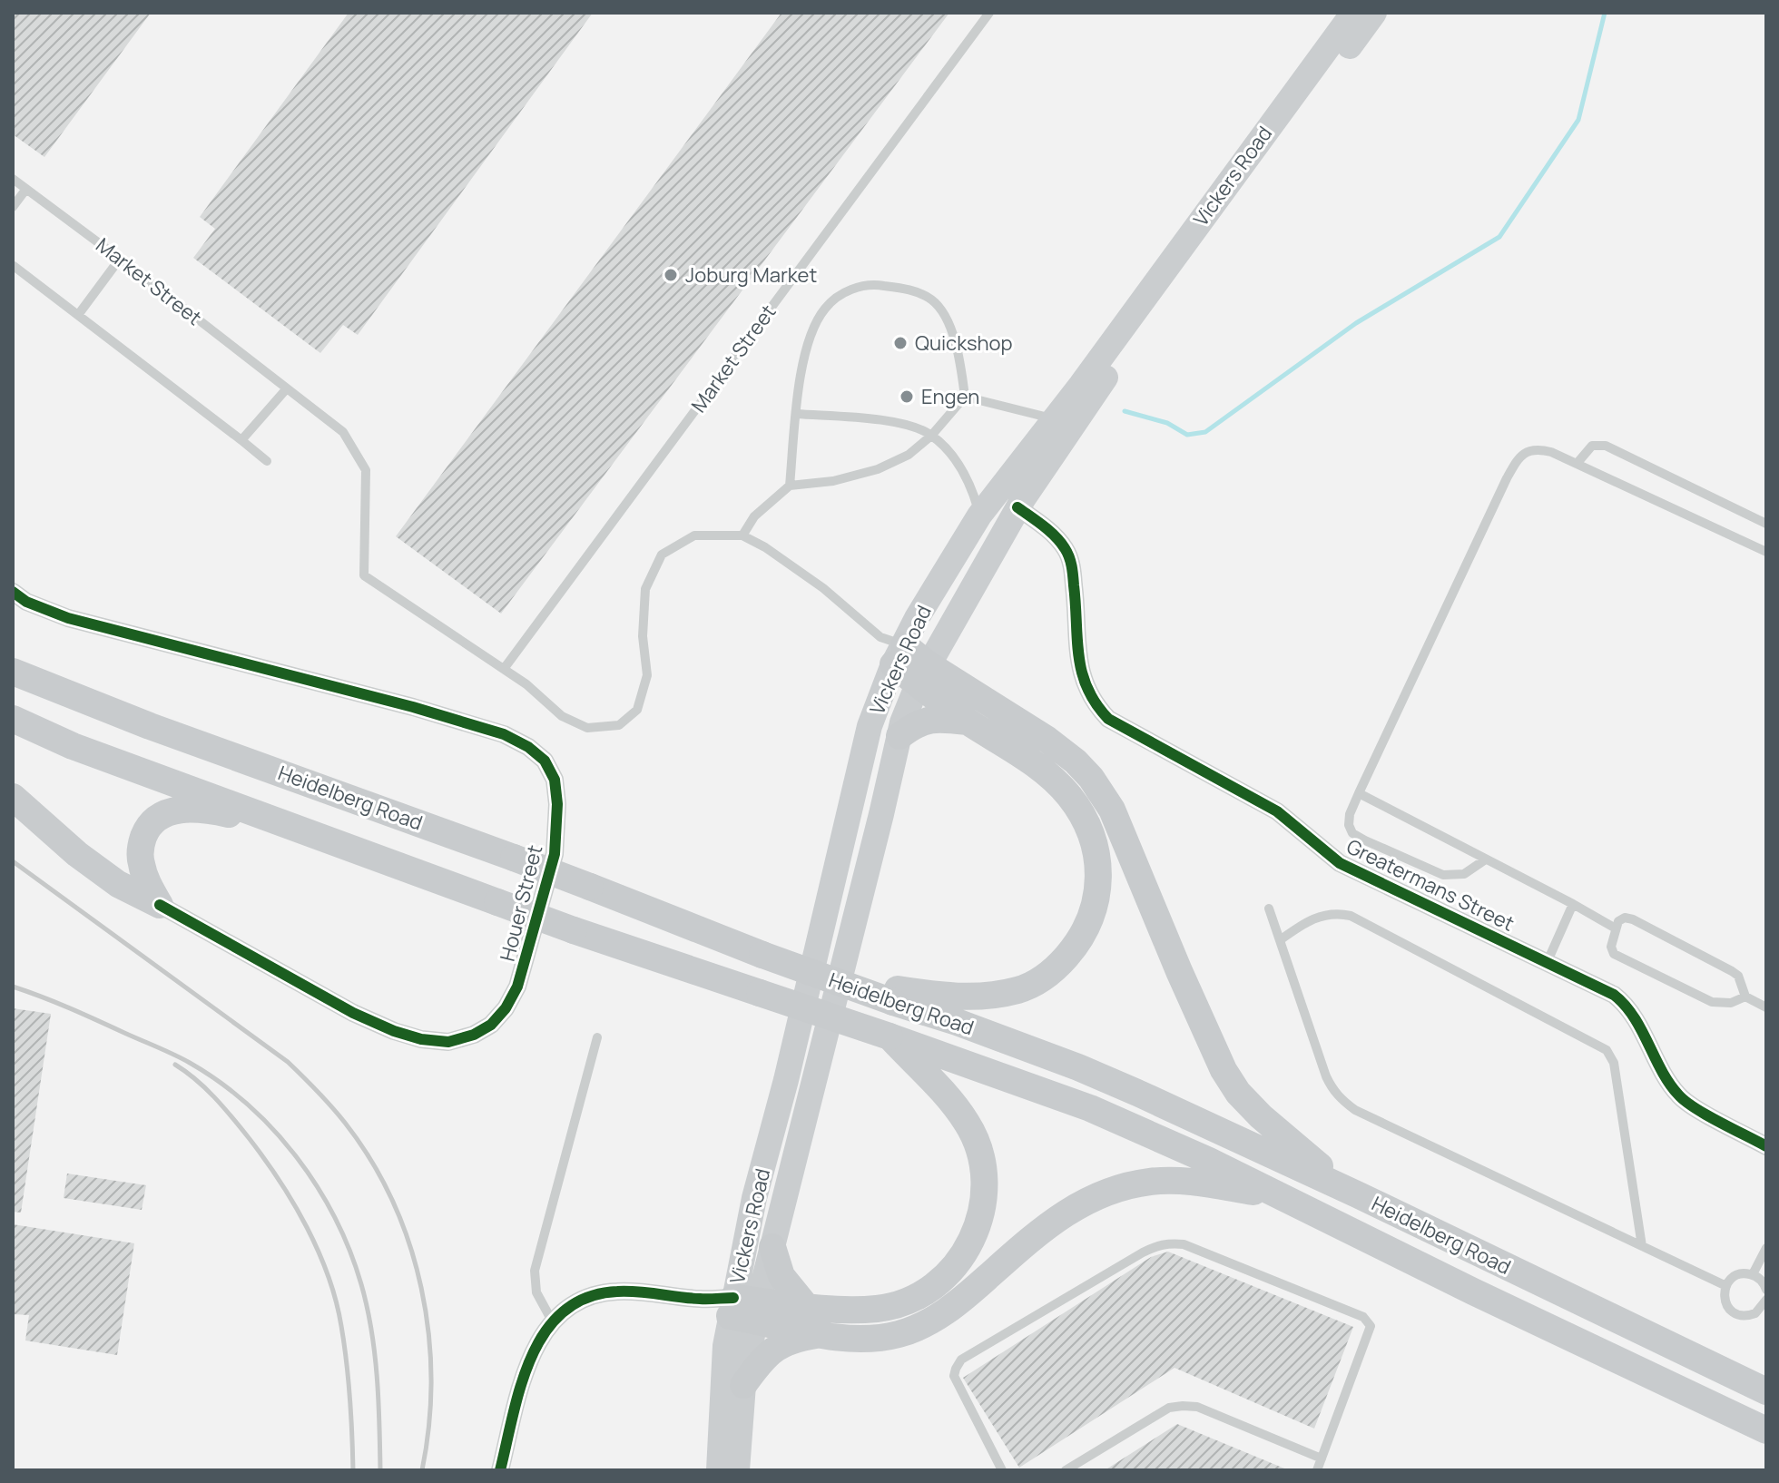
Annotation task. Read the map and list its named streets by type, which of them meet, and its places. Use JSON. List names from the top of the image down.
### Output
{
  "streets": {
    "main road": ["Vickers Road", "Heidelberg Road"],
    "street": ["Greatermans Street", "Houer Street"],
    "lane": ["Market Street"]
  },
  "crossings": [
    ["Vickers Road", "Market Street"],
    ["Vickers Road", "Greatermans Street"]
  ],
  "places": ["Joburg Market", "Quickshop", "Engen"]
}
